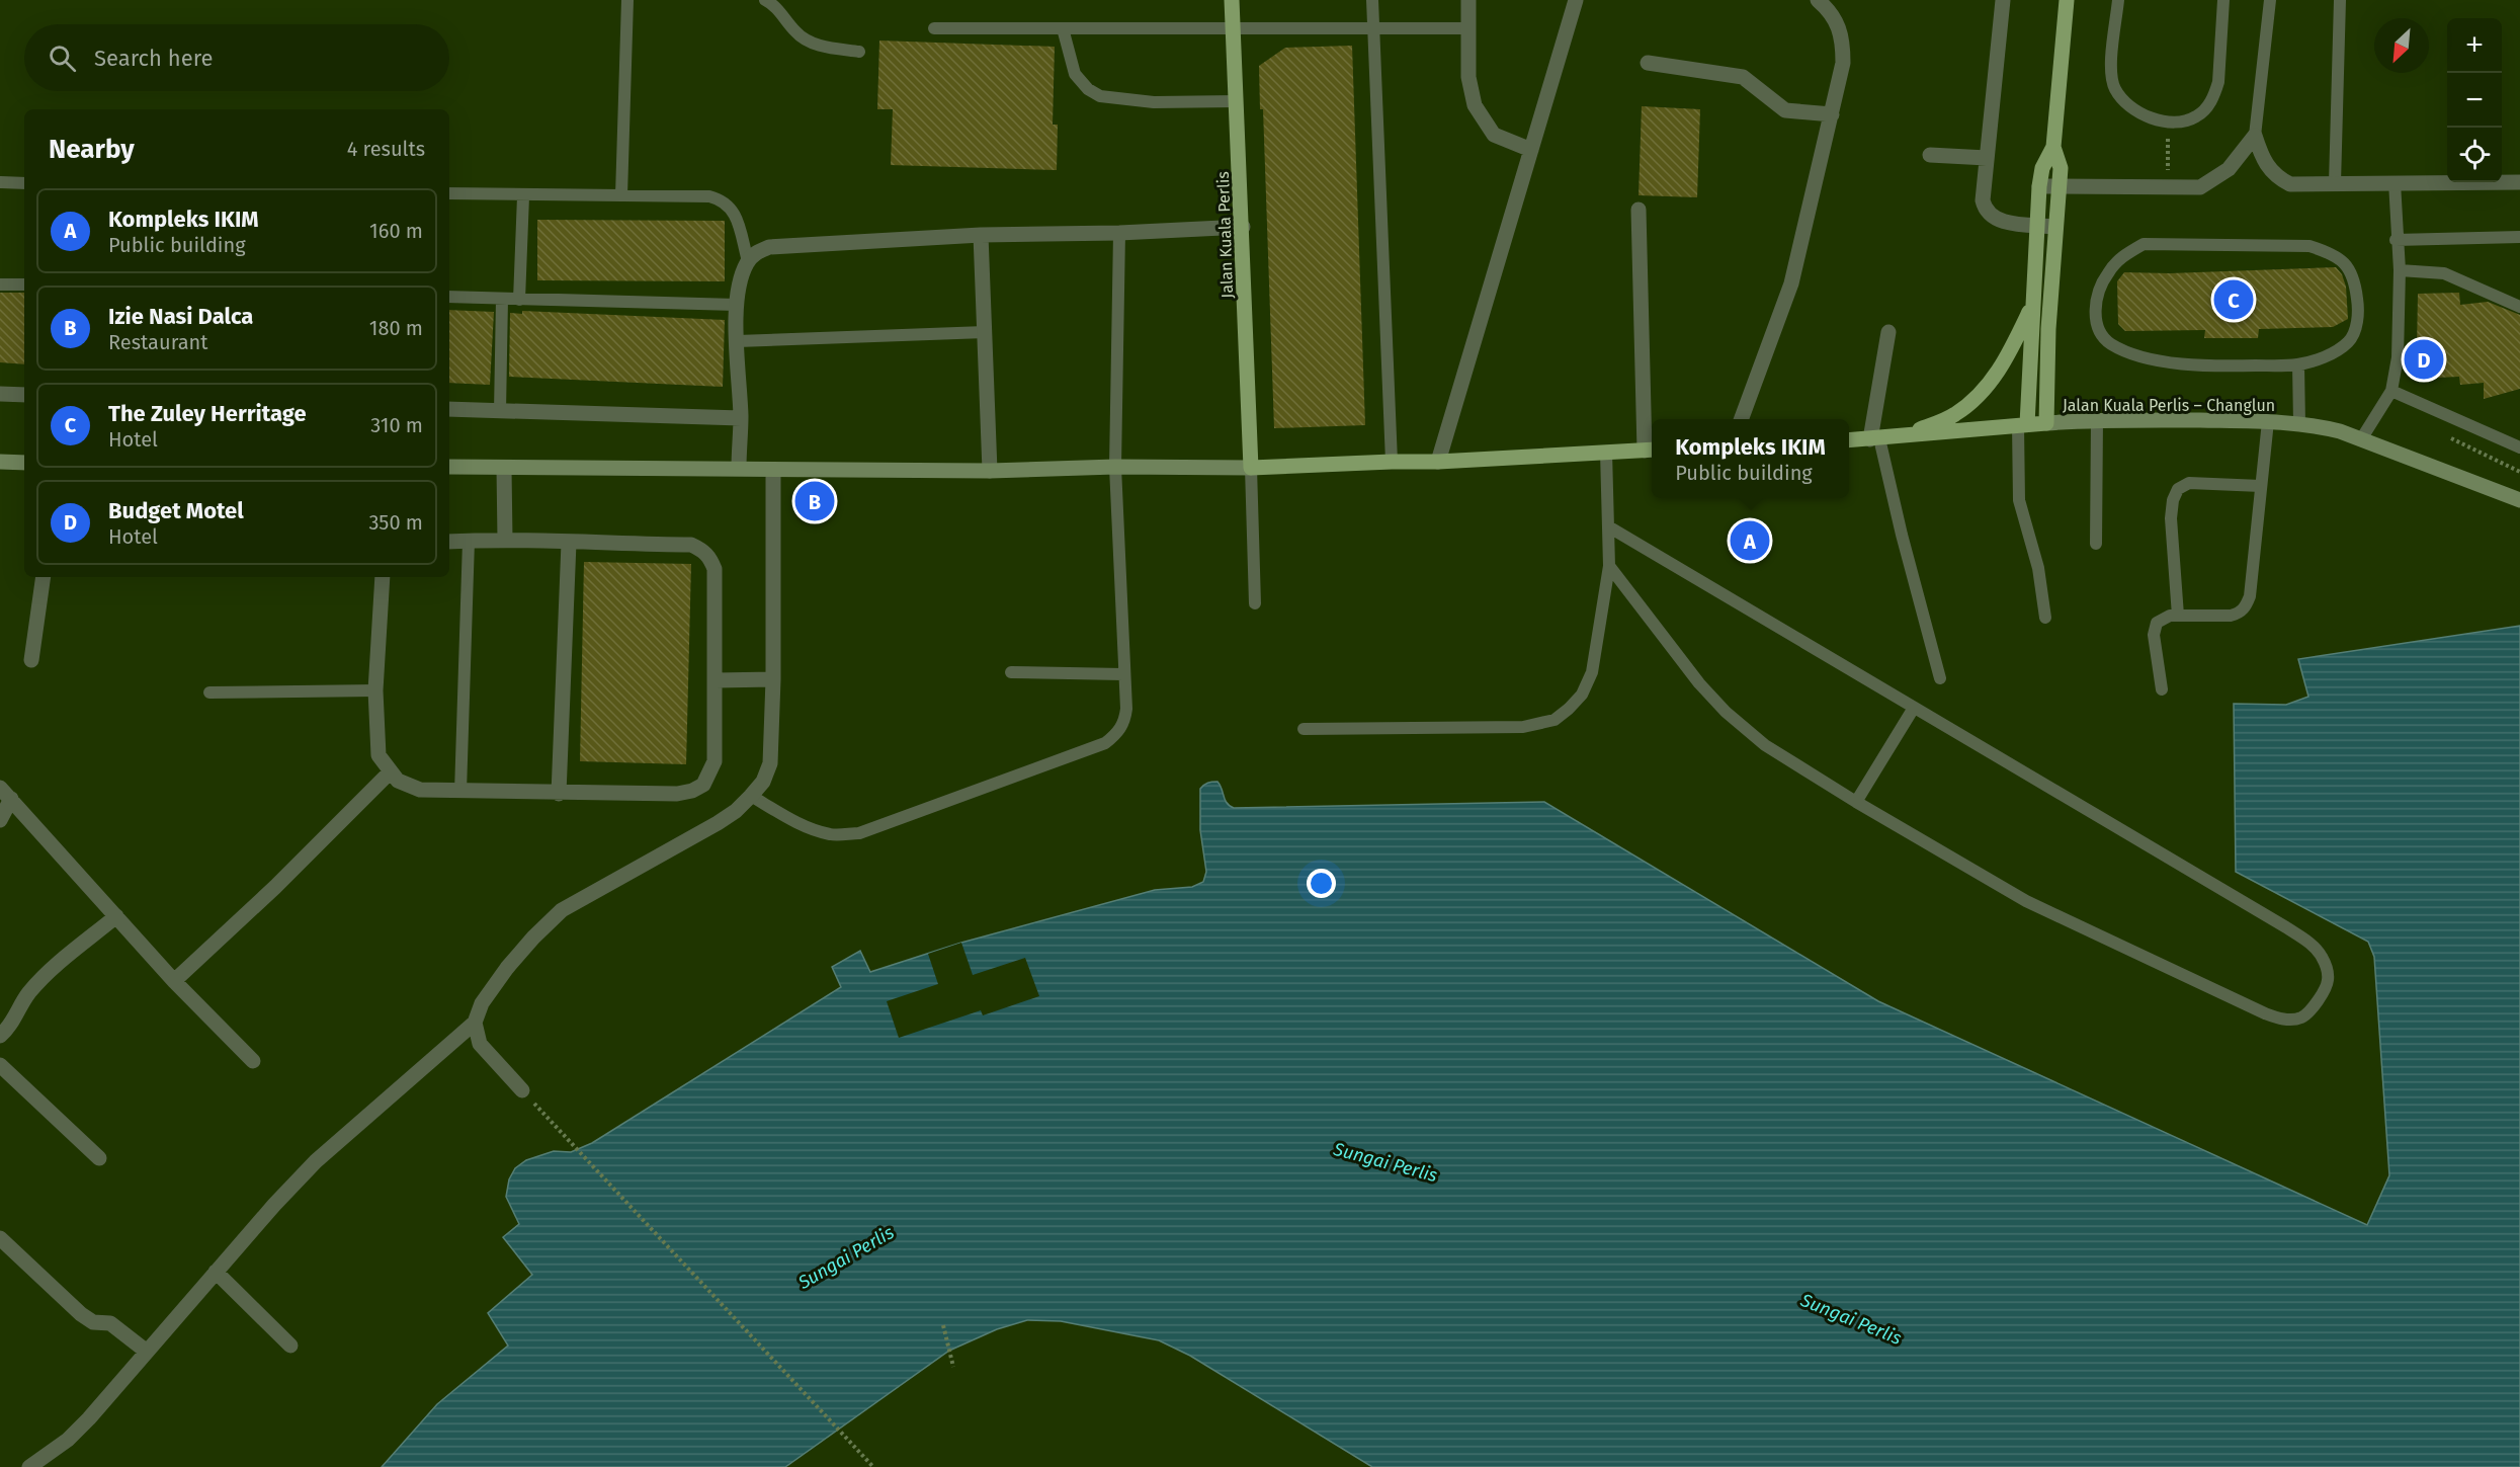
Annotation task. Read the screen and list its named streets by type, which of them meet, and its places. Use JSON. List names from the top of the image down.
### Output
{
  "streets": {
    "main road": ["Jalan Kuala Perlis", "Jalan Kuala Perlis – Changlun"]
  },
  "water": ["Sungai Perlis"],
  "north": "bottom left",
  "page": {
    "map_buttons": ["+", "−"],
    "search": "Search here",
    "heading": ["Nearby", "4 results"],
    "list": [
      {
        "mark": "A",
        "name": "Kompleks IKIM",
        "note": "Public building",
        "value": "160 m"
      },
      {
        "mark": "B",
        "name": "Izie Nasi Dalca",
        "note": "Restaurant",
        "value": "180 m"
      },
      {
        "mark": "C",
        "name": "The Zuley Herritage",
        "note": "Hotel",
        "value": "310 m"
      },
      {
        "mark": "D",
        "name": "Budget Motel",
        "note": "Hotel",
        "value": "350 m"
      }
    ],
    "pins": [
      "C",
      "D",
      "B",
      "A"
    ],
    "popup": ["Kompleks IKIM", "Public building"]
  }
}
